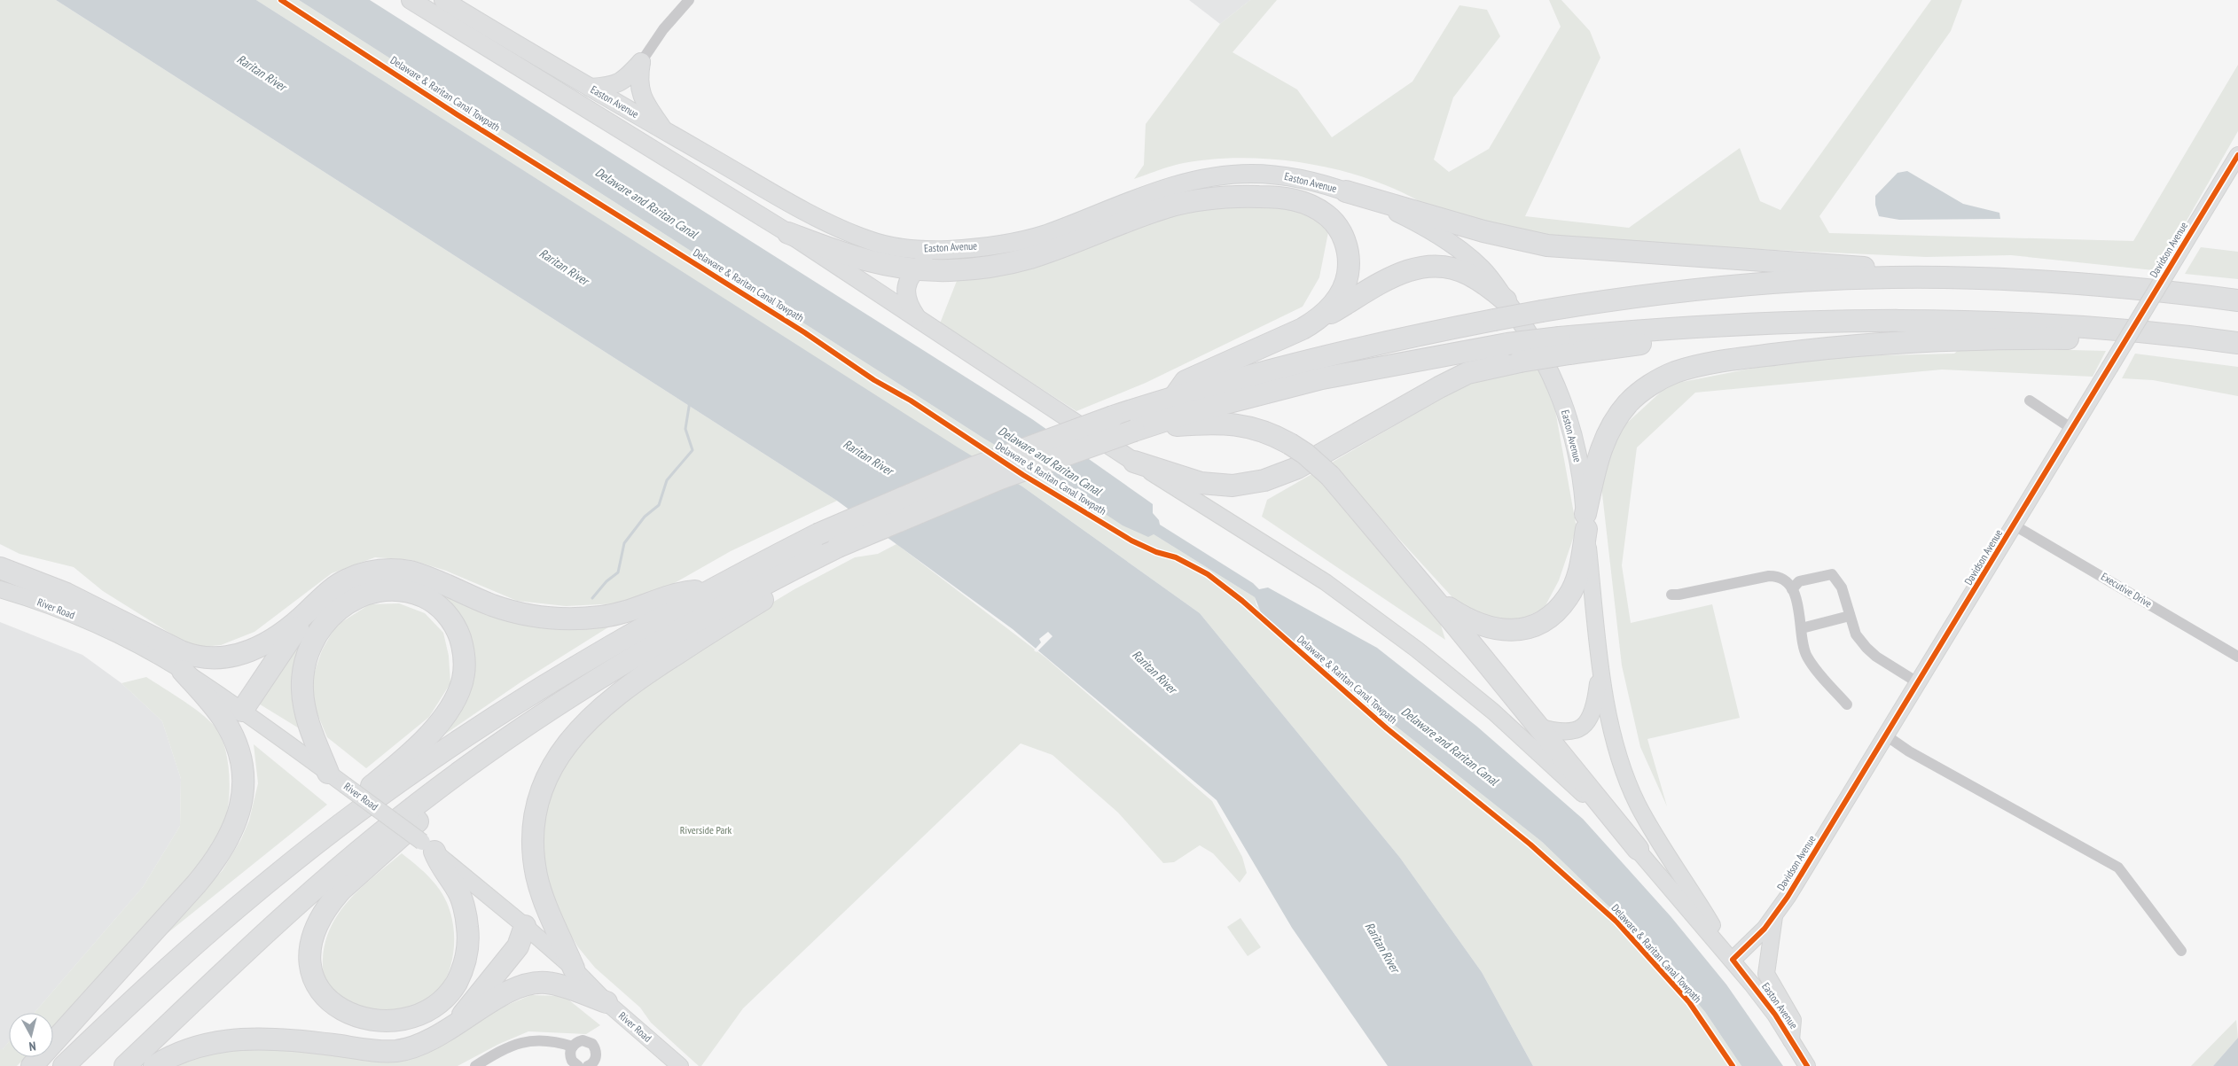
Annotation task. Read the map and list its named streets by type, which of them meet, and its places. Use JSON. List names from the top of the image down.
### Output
{
  "streets": {
    "main road": ["Easton Avenue", "Davidson Avenue", "River Road"],
    "street": ["Executive Drive"],
    "cycle path": ["Delaware & Raritan Canal Towpath"]
  },
  "crossings": [
    ["Easton Avenue", "Davidson Avenue"],
    ["Davidson Avenue", "Executive Drive"]
  ],
  "water": ["Raritan River", "Delaware and Raritan Canal"],
  "parks": ["Riverside Park"],
  "north": "bottom"
}
